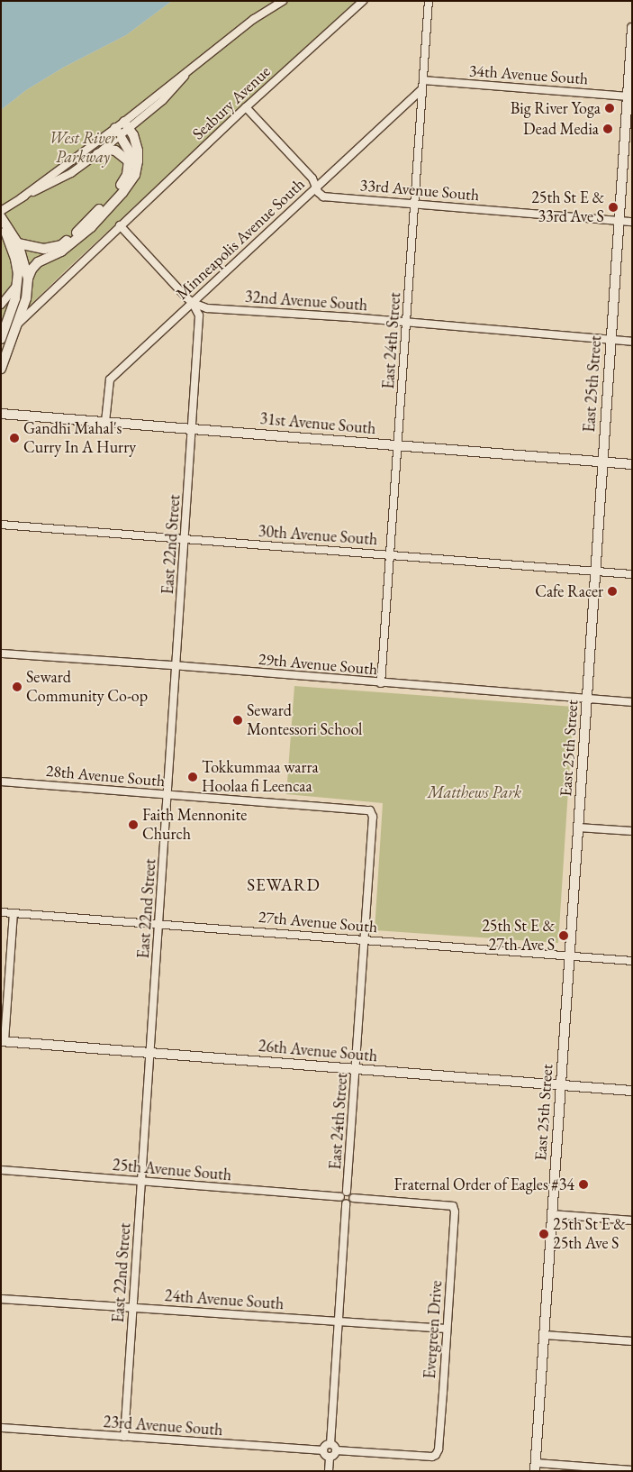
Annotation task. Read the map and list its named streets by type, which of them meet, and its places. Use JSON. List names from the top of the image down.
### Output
{
  "streets": {
    "street": [
      "34th Avenue South",
      "Seabury Avenue",
      "33rd Avenue South",
      "Minneapolis Avenue South",
      "32nd Avenue South",
      "East 24th Street",
      "East 25th Street",
      "31st Avenue South",
      "30th Avenue South",
      "East 22nd Street",
      "29th Avenue South",
      "28th Avenue South",
      "27th Avenue South",
      "26th Avenue South",
      "25th Avenue South",
      "24th Avenue South",
      "Evergreen Drive",
      "23rd Avenue South"
    ]
  },
  "crossings": [
    ["34th Avenue South", "East 24th Street"],
    ["34th Avenue South", "East 25th Street"],
    ["Seabury Avenue", "33rd Avenue South"],
    ["33rd Avenue South", "Minneapolis Avenue South"],
    ["33rd Avenue South", "East 24th Street"],
    ["33rd Avenue South", "East 25th Street"],
    ["Minneapolis Avenue South", "32nd Avenue South"],
    ["Minneapolis Avenue South", "East 24th Street"],
    ["Minneapolis Avenue South", "31st Avenue South"],
    ["Minneapolis Avenue South", "East 22nd Street"],
    ["32nd Avenue South", "East 24th Street"],
    ["32nd Avenue South", "East 25th Street"],
    ["32nd Avenue South", "East 22nd Street"],
    ["East 24th Street", "31st Avenue South"],
    ["East 24th Street", "30th Avenue South"],
    ["East 24th Street", "29th Avenue South"],
    ["East 24th Street", "28th Avenue South"],
    ["East 24th Street", "27th Avenue South"],
    ["East 24th Street", "26th Avenue South"],
    ["East 24th Street", "25th Avenue South"],
    ["East 24th Street", "Evergreen Drive"],
    ["East 25th Street", "31st Avenue South"],
    ["East 25th Street", "30th Avenue South"],
    ["East 25th Street", "29th Avenue South"],
    ["East 25th Street", "27th Avenue South"],
    ["East 25th Street", "26th Avenue South"],
    ["31st Avenue South", "East 22nd Street"],
    ["30th Avenue South", "East 22nd Street"],
    ["East 22nd Street", "29th Avenue South"],
    ["East 22nd Street", "28th Avenue South"],
    ["East 22nd Street", "27th Avenue South"],
    ["East 22nd Street", "26th Avenue South"],
    ["East 22nd Street", "25th Avenue South"],
    ["East 22nd Street", "24th Avenue South"],
    ["East 22nd Street", "23rd Avenue South"],
    ["25th Avenue South", "Evergreen Drive"],
    ["24th Avenue South", "Evergreen Drive"],
    ["Evergreen Drive", "23rd Avenue South"]
  ],
  "districts": ["SEWARD"],
  "parks": ["West River Parkway", "Matthews Park"],
  "places": [
    "Big River Yoga",
    "Dead Media",
    "25th St E & 33rd Ave S",
    "Gandhi Mahal's Curry In A Hurry",
    "Cafe Racer",
    "Seward Community Co-op",
    "Seward Montessori School",
    "Tokkummaa warra Hoolaa fi Leencaa",
    "Faith Mennonite Church",
    "25th St E & 27th Ave S",
    "Fraternal Order of Eagles #34",
    "25th St E & 25th Ave S"
  ]
}
